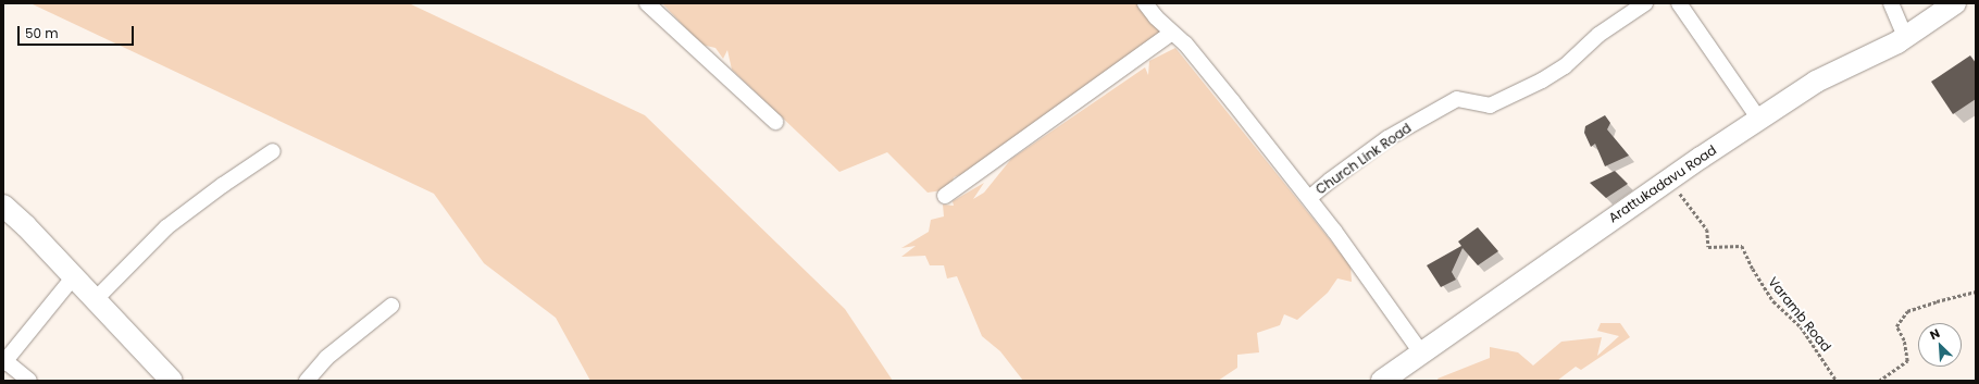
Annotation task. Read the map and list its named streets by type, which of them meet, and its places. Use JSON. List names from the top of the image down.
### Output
{
  "streets": {
    "main road": ["Arattukadavu Road"],
    "street": ["Church Link Road"],
    "path": ["Varamb Road"]
  },
  "crossings": [
    ["Arattukadavu Road", "Varamb Road"]
  ],
  "scale_bar": "50 m",
  "north": "top left"
}
